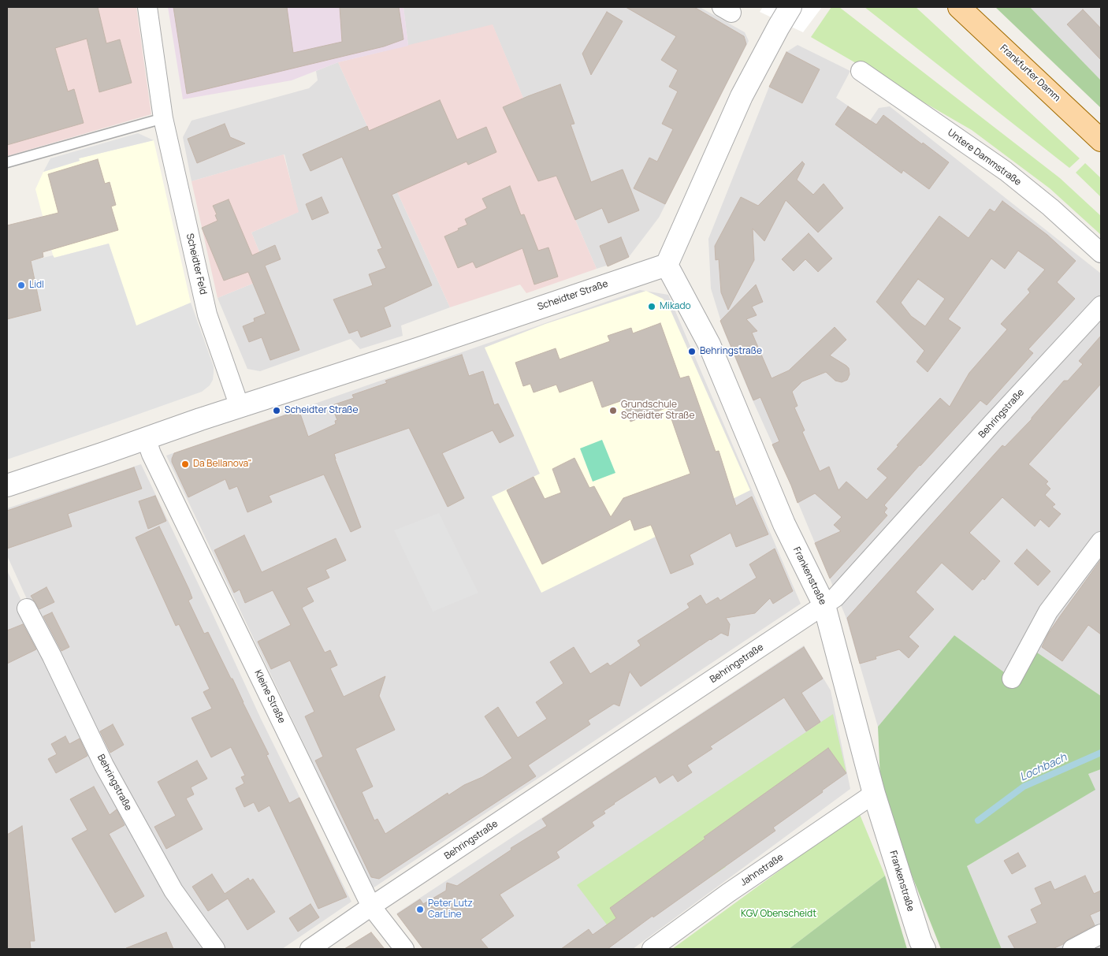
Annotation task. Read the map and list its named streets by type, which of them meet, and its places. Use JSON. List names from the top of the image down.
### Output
{
  "streets": {
    "main road": ["Frankfurter Damm"],
    "street": [
      "Untere Dammstraße",
      "Scheidter Feld",
      "Scheidter Straße",
      "Behringstraße",
      "Frankenstraße",
      "Kleine Straße",
      "Jahnstraße"
    ]
  },
  "crossings": [
    ["Scheidter Feld", "Scheidter Straße"],
    ["Scheidter Straße", "Frankenstraße"],
    ["Scheidter Straße", "Kleine Straße"],
    ["Behringstraße", "Frankenstraße"],
    ["Behringstraße", "Kleine Straße"],
    ["Frankenstraße", "Jahnstraße"]
  ],
  "water": ["Lochbach"],
  "parks": ["KGV Obenscheidt"],
  "places": [
    "Lidl",
    "Mikado",
    "Behringstraße",
    "Scheidter Straße",
    "Grundschule Scheidter Straße",
    "Da Bellanova\"",
    "Peter Lutz CarLine"
  ]
}
